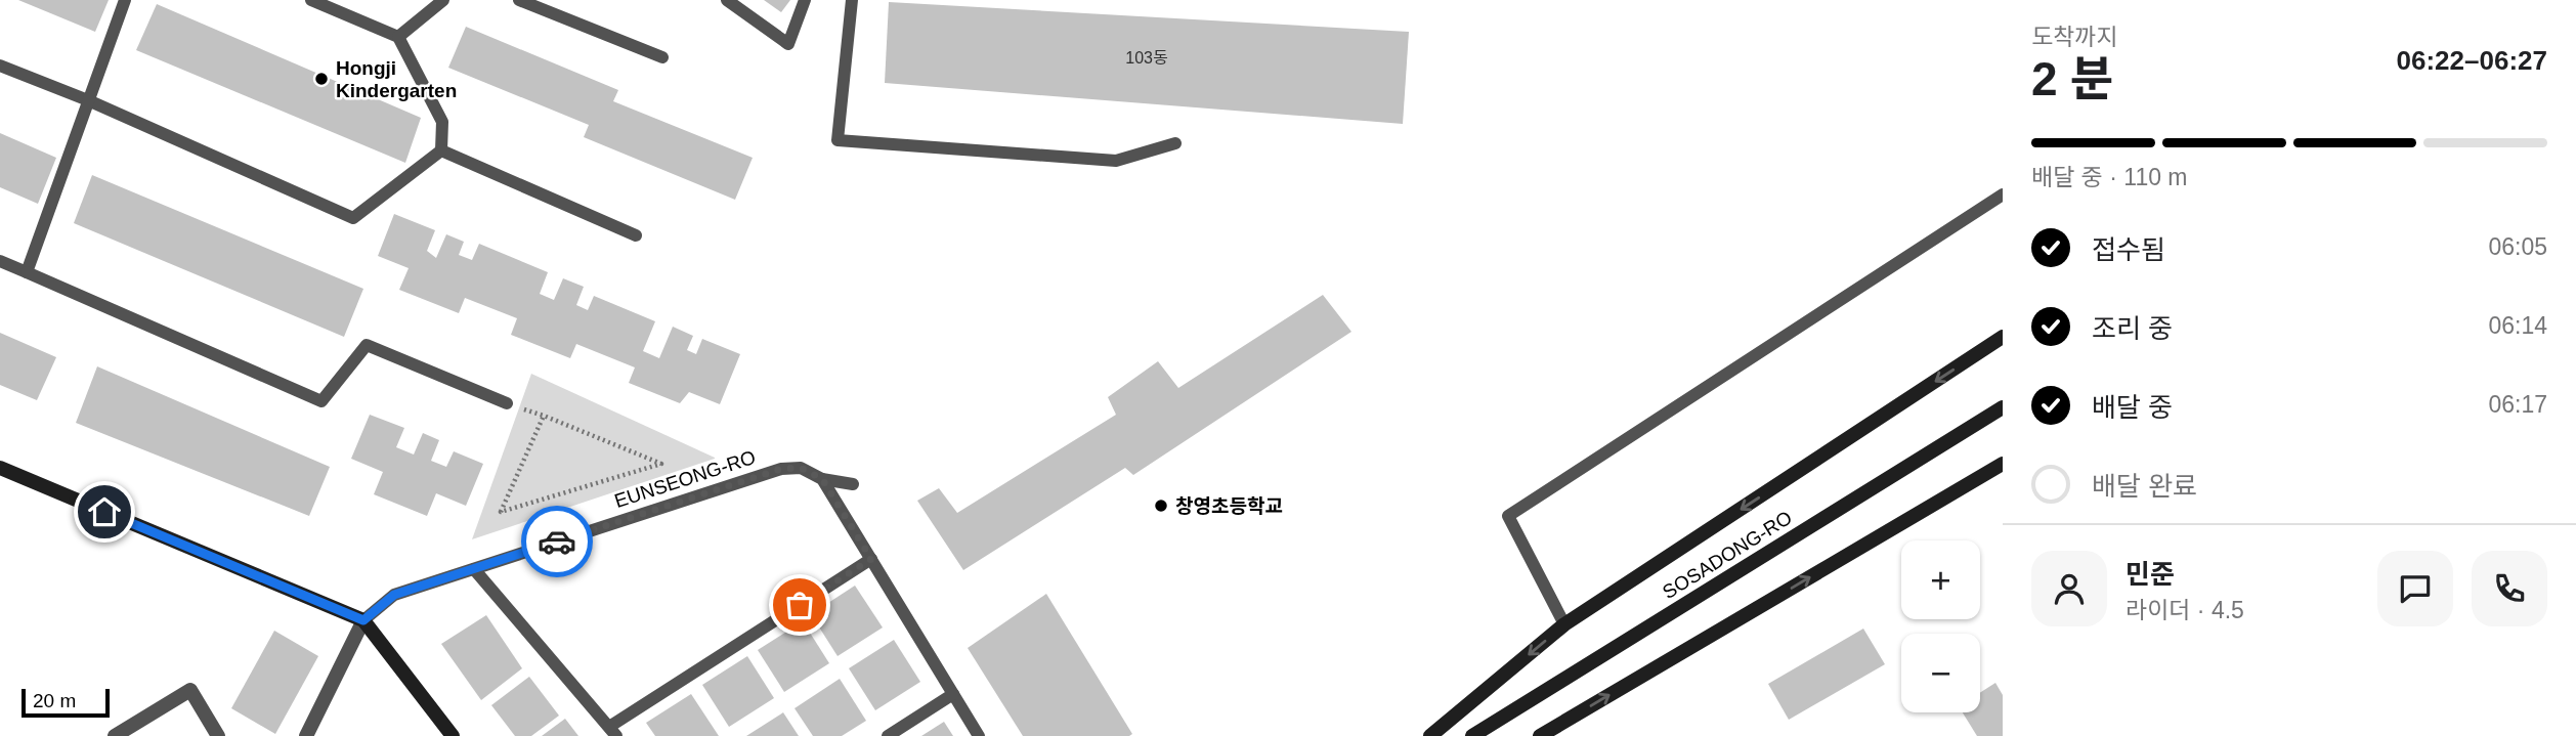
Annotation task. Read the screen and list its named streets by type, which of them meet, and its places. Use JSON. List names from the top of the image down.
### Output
{
  "streets": {
    "street": ["SOSADONG-RO"],
    "lane": ["EUNSEONG-RO"]
  },
  "places": ["Hongji Kindergarten", "창영초등학교"],
  "house_numbers": ["103동"],
  "scale_bar": "20 m",
  "page": {
    "heading": ["2 분", "도착까지", "06:22–06:27"],
    "panel": ["민준", "라이더 · 4.5"],
    "bar": "배달 중 · 110 m",
    "list": [
      ["접수됨", "06:05"],
      ["조리 중", "06:14"],
      ["배달 중", "06:17"],
      "배달 완료"
    ],
    "map_buttons": ["+", "−"],
    "scale": "20 m"
  }
}
